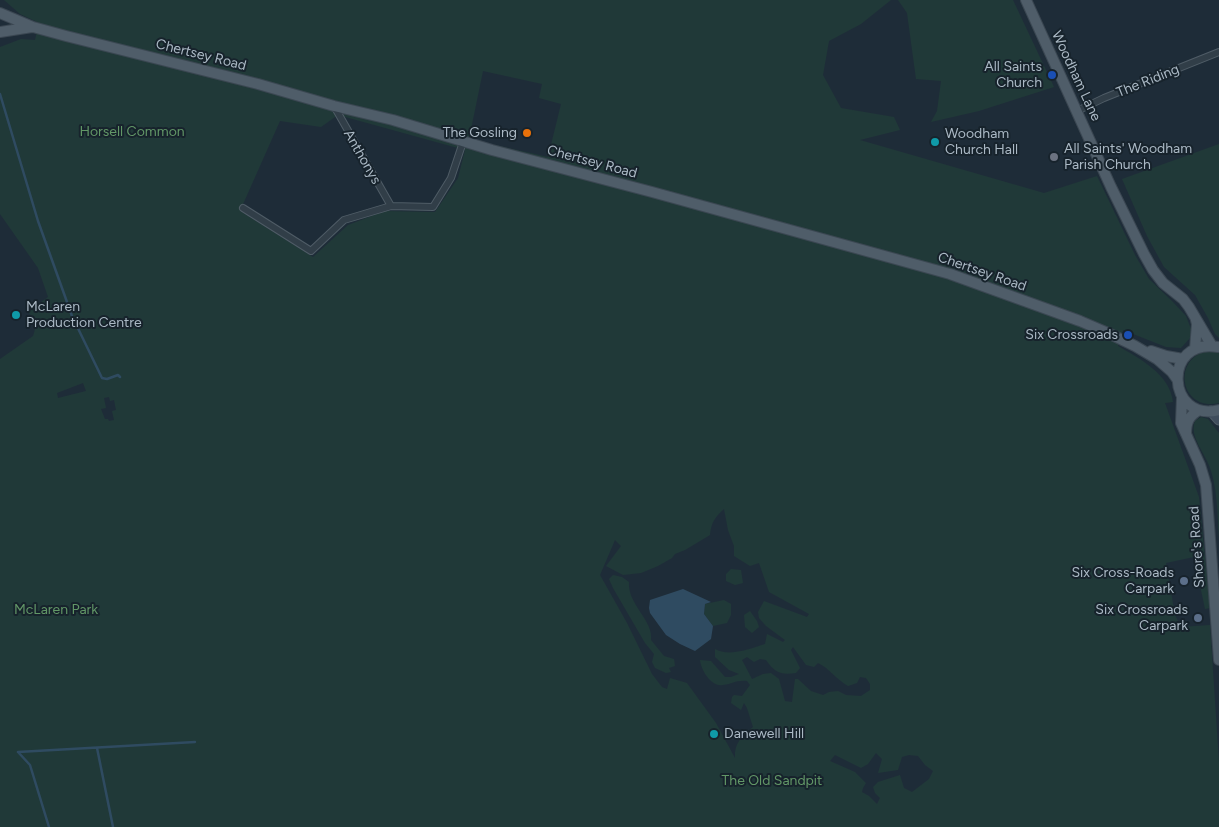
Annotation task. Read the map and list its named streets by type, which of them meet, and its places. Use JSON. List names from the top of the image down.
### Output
{
  "streets": {
    "main road": ["Chertsey Road", "Woodham Lane", "Shore's Road"],
    "street": ["The Riding", "Anthonys"]
  },
  "crossings": [
    ["Chertsey Road", "Anthonys"],
    ["Chertsey Road", "Shore's Road"],
    ["Woodham Lane", "The Riding"]
  ],
  "parks": ["Horsell Common", "McLaren Park", "The Old Sandpit"],
  "places": [
    "All Saints Church",
    "The Gosling",
    "Woodham Church Hall",
    "All Saints' Woodham Parish Church",
    "McLaren Production Centre",
    "Six Crossroads",
    "Six Cross-Roads Carpark",
    "Six Crossroads Carpark",
    "Danewell Hill"
  ]
}
